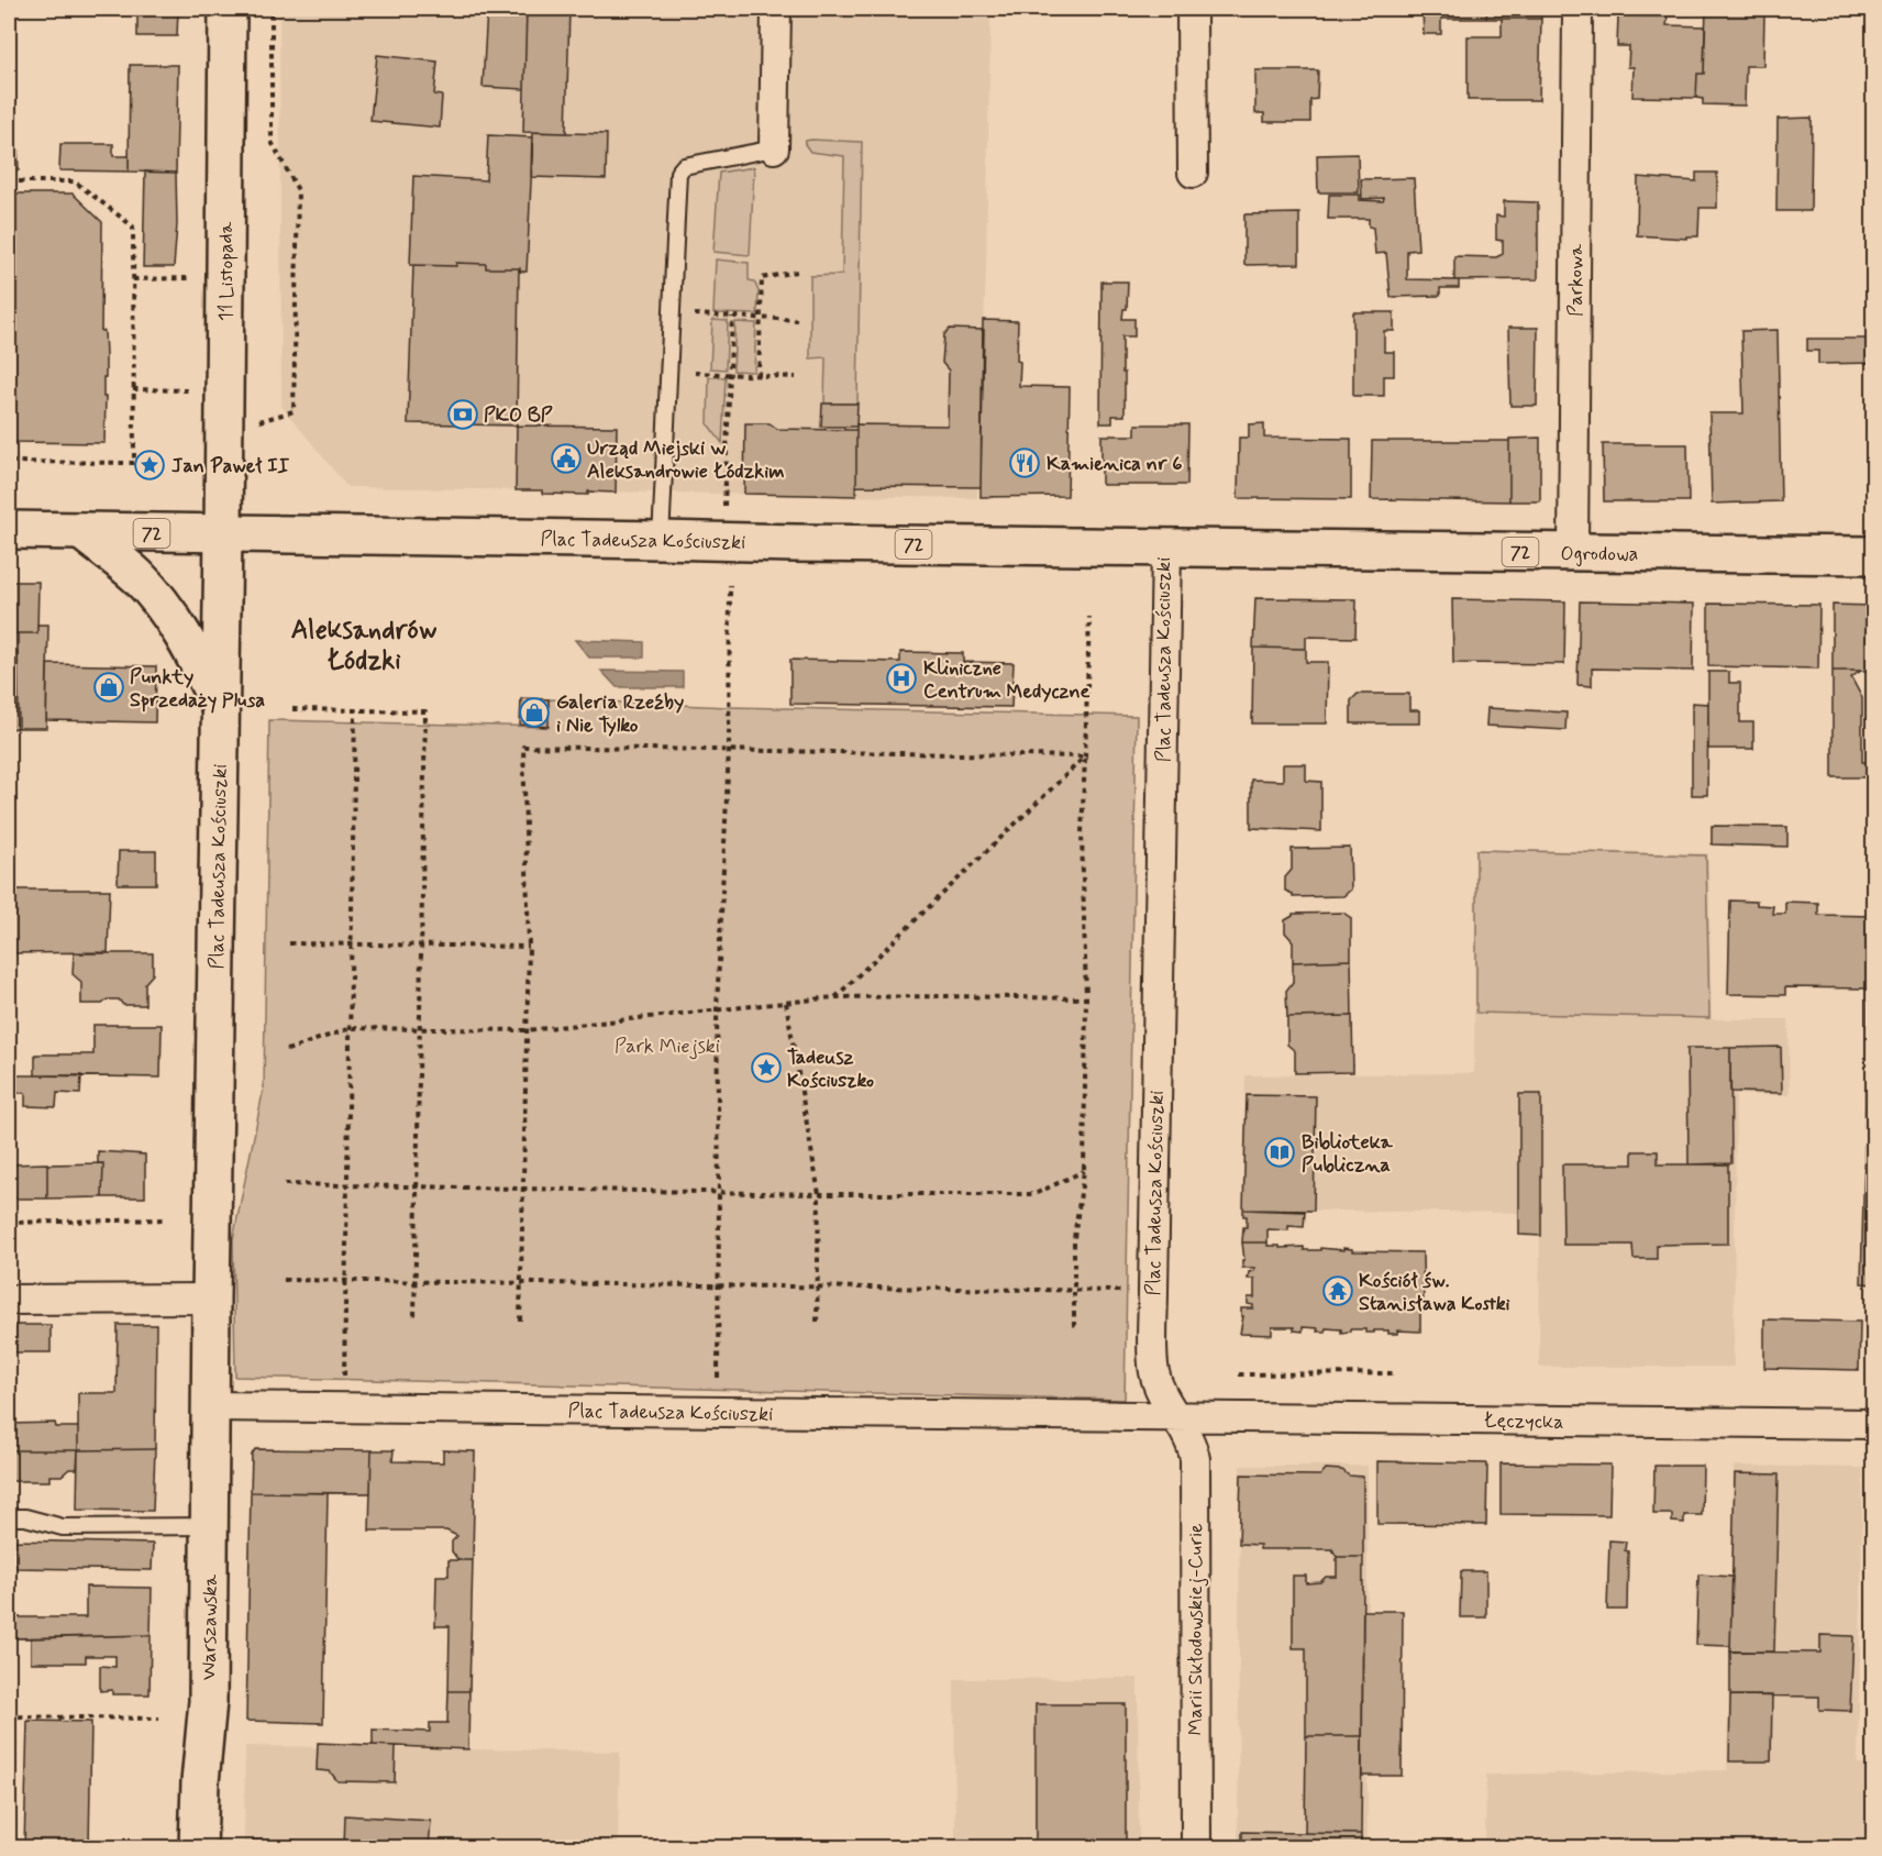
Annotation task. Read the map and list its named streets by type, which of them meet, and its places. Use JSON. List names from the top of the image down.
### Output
{
  "streets": {
    "main road": [
      "11 Listopada",
      "72",
      "Plac Tadeusza Kościuszki",
      "Ogrodowa",
      "Warszawska"
    ],
    "street": ["Parkowa", "Łęczycka", "Marii Skłodowskiej-Curie"]
  },
  "crossings": [
    ["11 Listopada", "72"],
    ["11 Listopada", "Plac Tadeusza Kościuszki"],
    ["Parkowa", "Ogrodowa"],
    ["72", "Plac Tadeusza Kościuszki"],
    ["Plac Tadeusza Kościuszki", "Ogrodowa"],
    ["Plac Tadeusza Kościuszki", "Łęczycka"],
    ["Plac Tadeusza Kościuszki", "Warszawska"],
    ["Plac Tadeusza Kościuszki", "Marii Skłodowskiej-Curie"],
    ["Łęczycka", "Marii Skłodowskiej-Curie"]
  ],
  "districts": ["Aleksandrów Łódzki"],
  "parks": ["Park Miejski"],
  "places": {
    "bank": ["PKO BP"],
    "public building": ["Urząd Miejski w Aleksandrowie Łódzkim"],
    "restaurant": ["Kamienica nr 6"],
    "place": ["Jan Paweł II", "Tadeusz Kościuszko"],
    "hospital": ["Kliniczne Centrum Medyczne"],
    "shop": ["Punkty Sprzedaży Plusa", "Galeria Rzeźby i Nie Tylko"],
    "library": ["Biblioteka Publiczna"],
    "temple": ["Kościół św. Stanisława Kostki"]
  }
}
